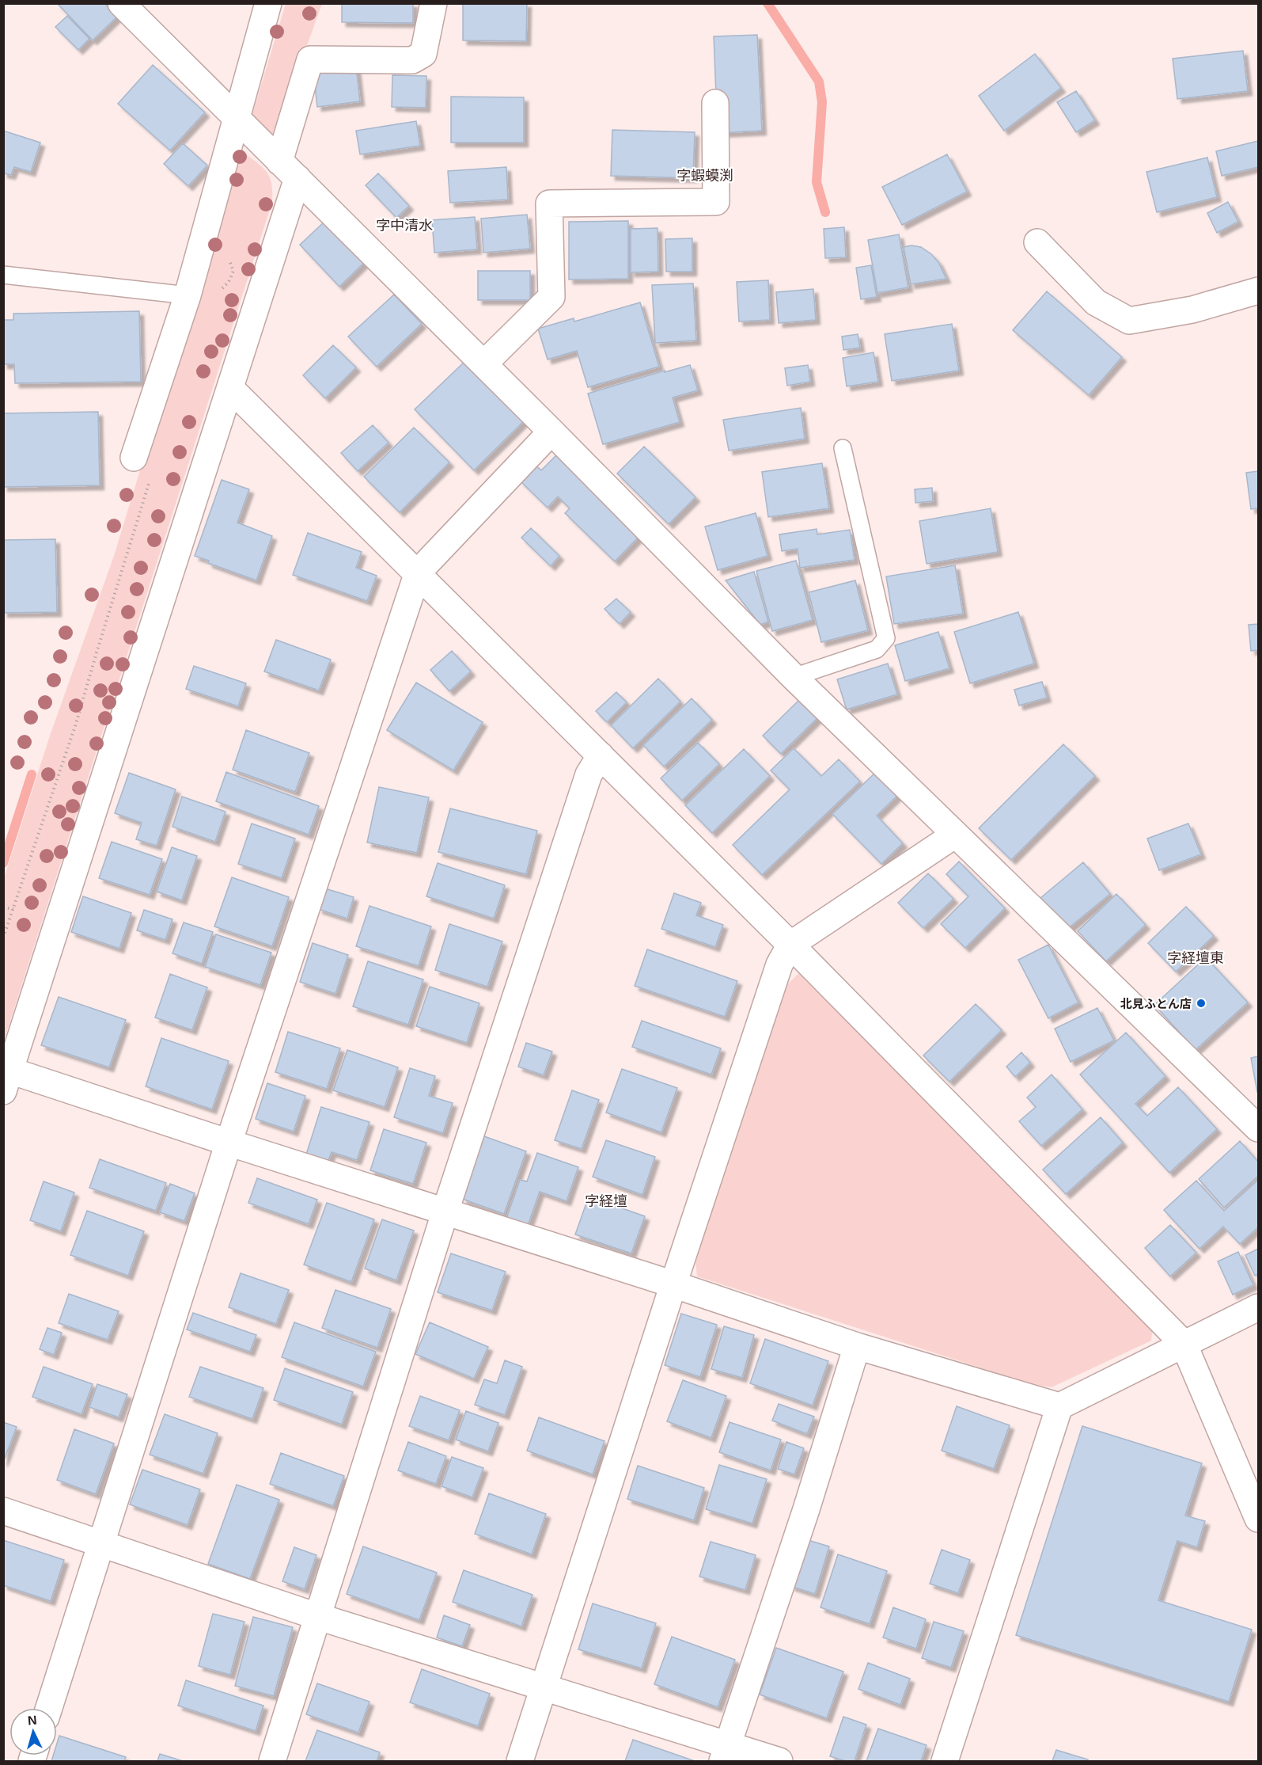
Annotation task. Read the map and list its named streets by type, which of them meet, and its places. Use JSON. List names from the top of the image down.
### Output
{
  "districts": [
    "字蝦蟆渕",
    "字中清水",
    "字経壇東",
    "字経壇"
  ],
  "places": ["北見ふとん店"],
  "north": "top"
}
